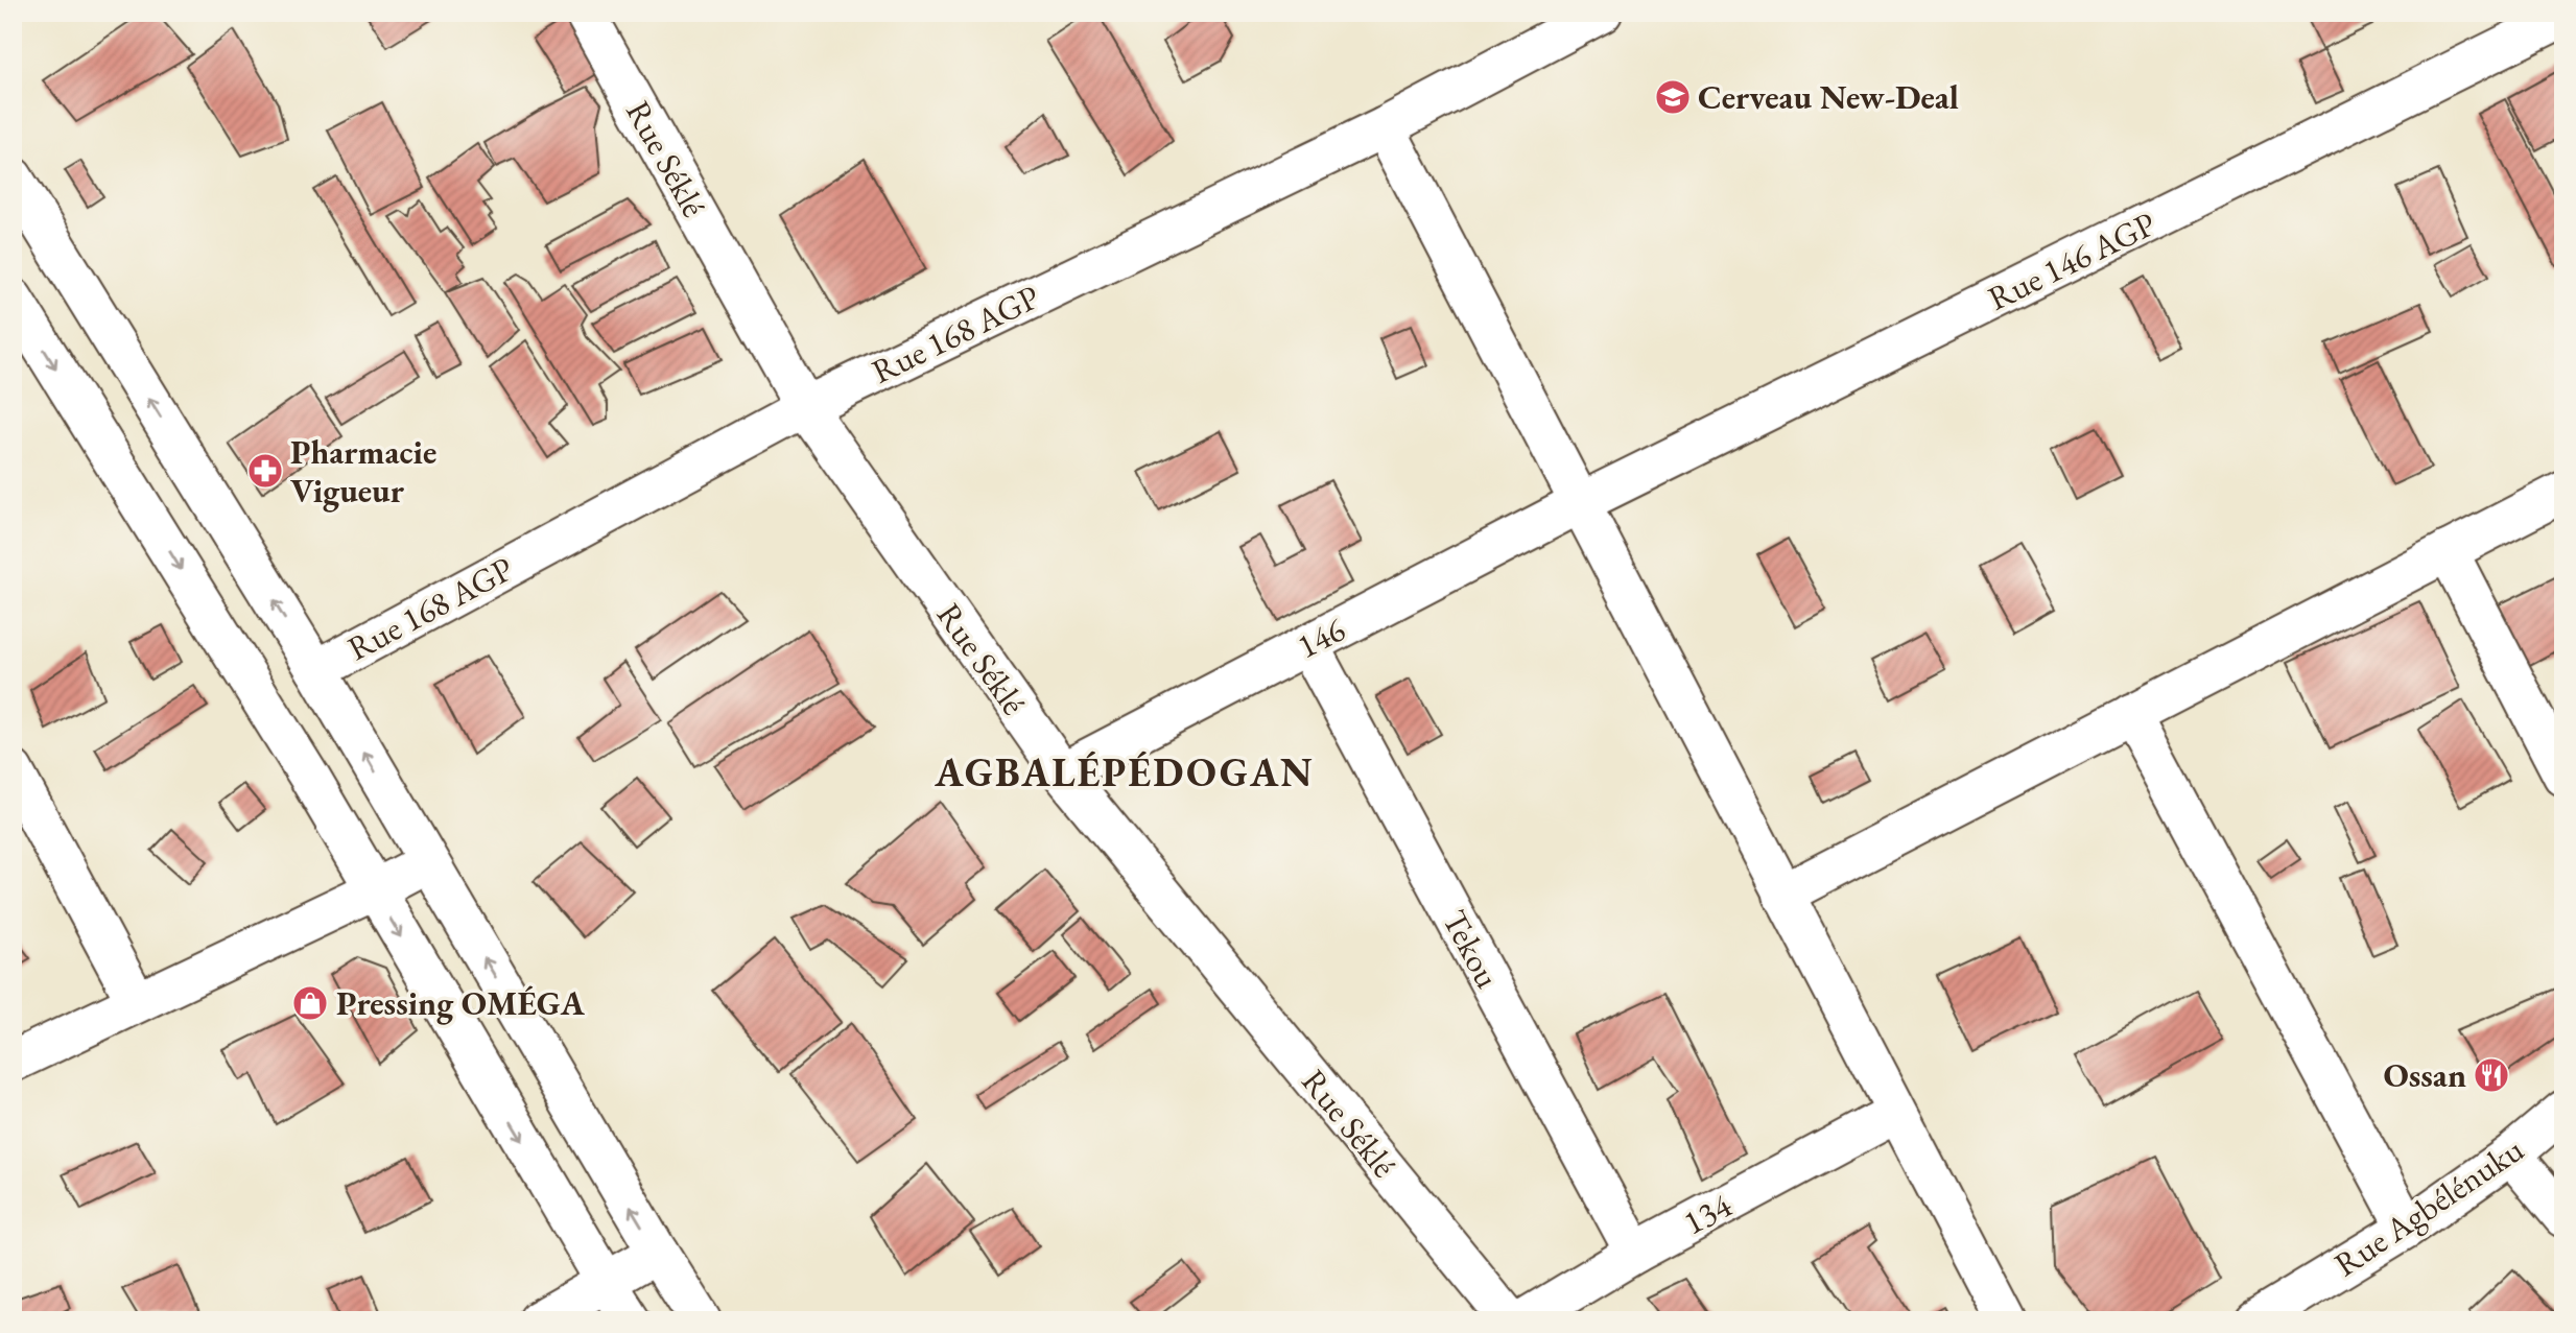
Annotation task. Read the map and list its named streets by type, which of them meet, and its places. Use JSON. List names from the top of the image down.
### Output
{
  "streets": {
    "street": [
      "Rue Séklé",
      "Rue 146 AGP",
      "Rue 168 AGP",
      "146",
      "Tekou",
      "Rue Agbélénuku",
      "134"
    ]
  },
  "crossings": [
    ["Rue Séklé", "Rue 168 AGP"],
    ["Rue Séklé", "146"],
    ["Rue 146 AGP", "146"],
    ["146", "Tekou"],
    ["Tekou", "134"]
  ],
  "districts": ["AGBALÉPÉDOGAN"],
  "places": {
    "school or university": ["Cerveau New-Deal"],
    "pharmacy": ["Pharmacie Vigueur"],
    "shop": ["Pressing OMÉGA"],
    "restaurant": ["Ossan"]
  }
}
